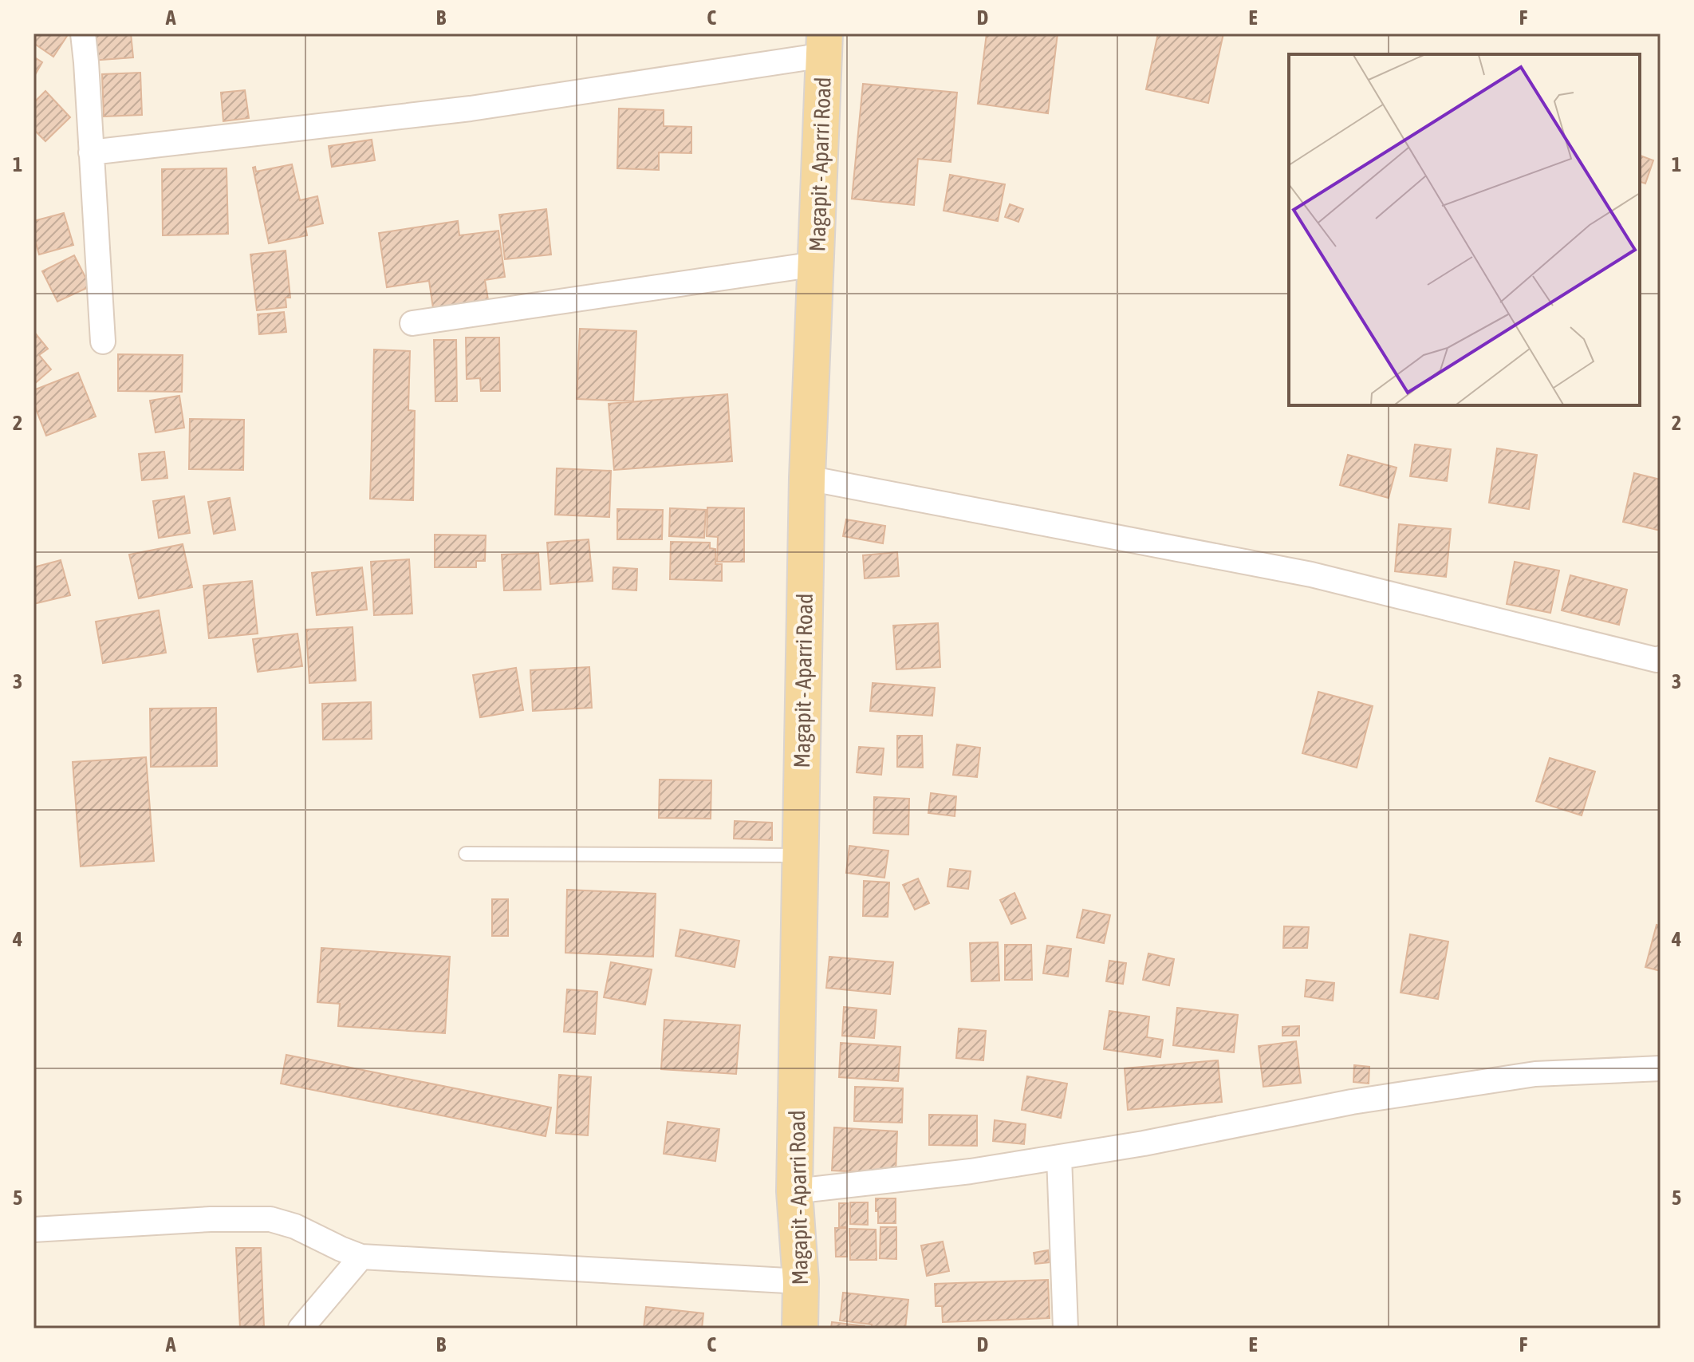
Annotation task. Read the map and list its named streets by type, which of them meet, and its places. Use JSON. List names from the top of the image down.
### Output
{
  "streets": {
    "main road": ["Magapit - Aparri Road"]
  },
  "grid": {
    "columns": [
      "A",
      "B",
      "C",
      "D",
      "E",
      "F"
    ],
    "rows": [
      "1",
      "2",
      "3",
      "4",
      "5"
    ]
  }
}
